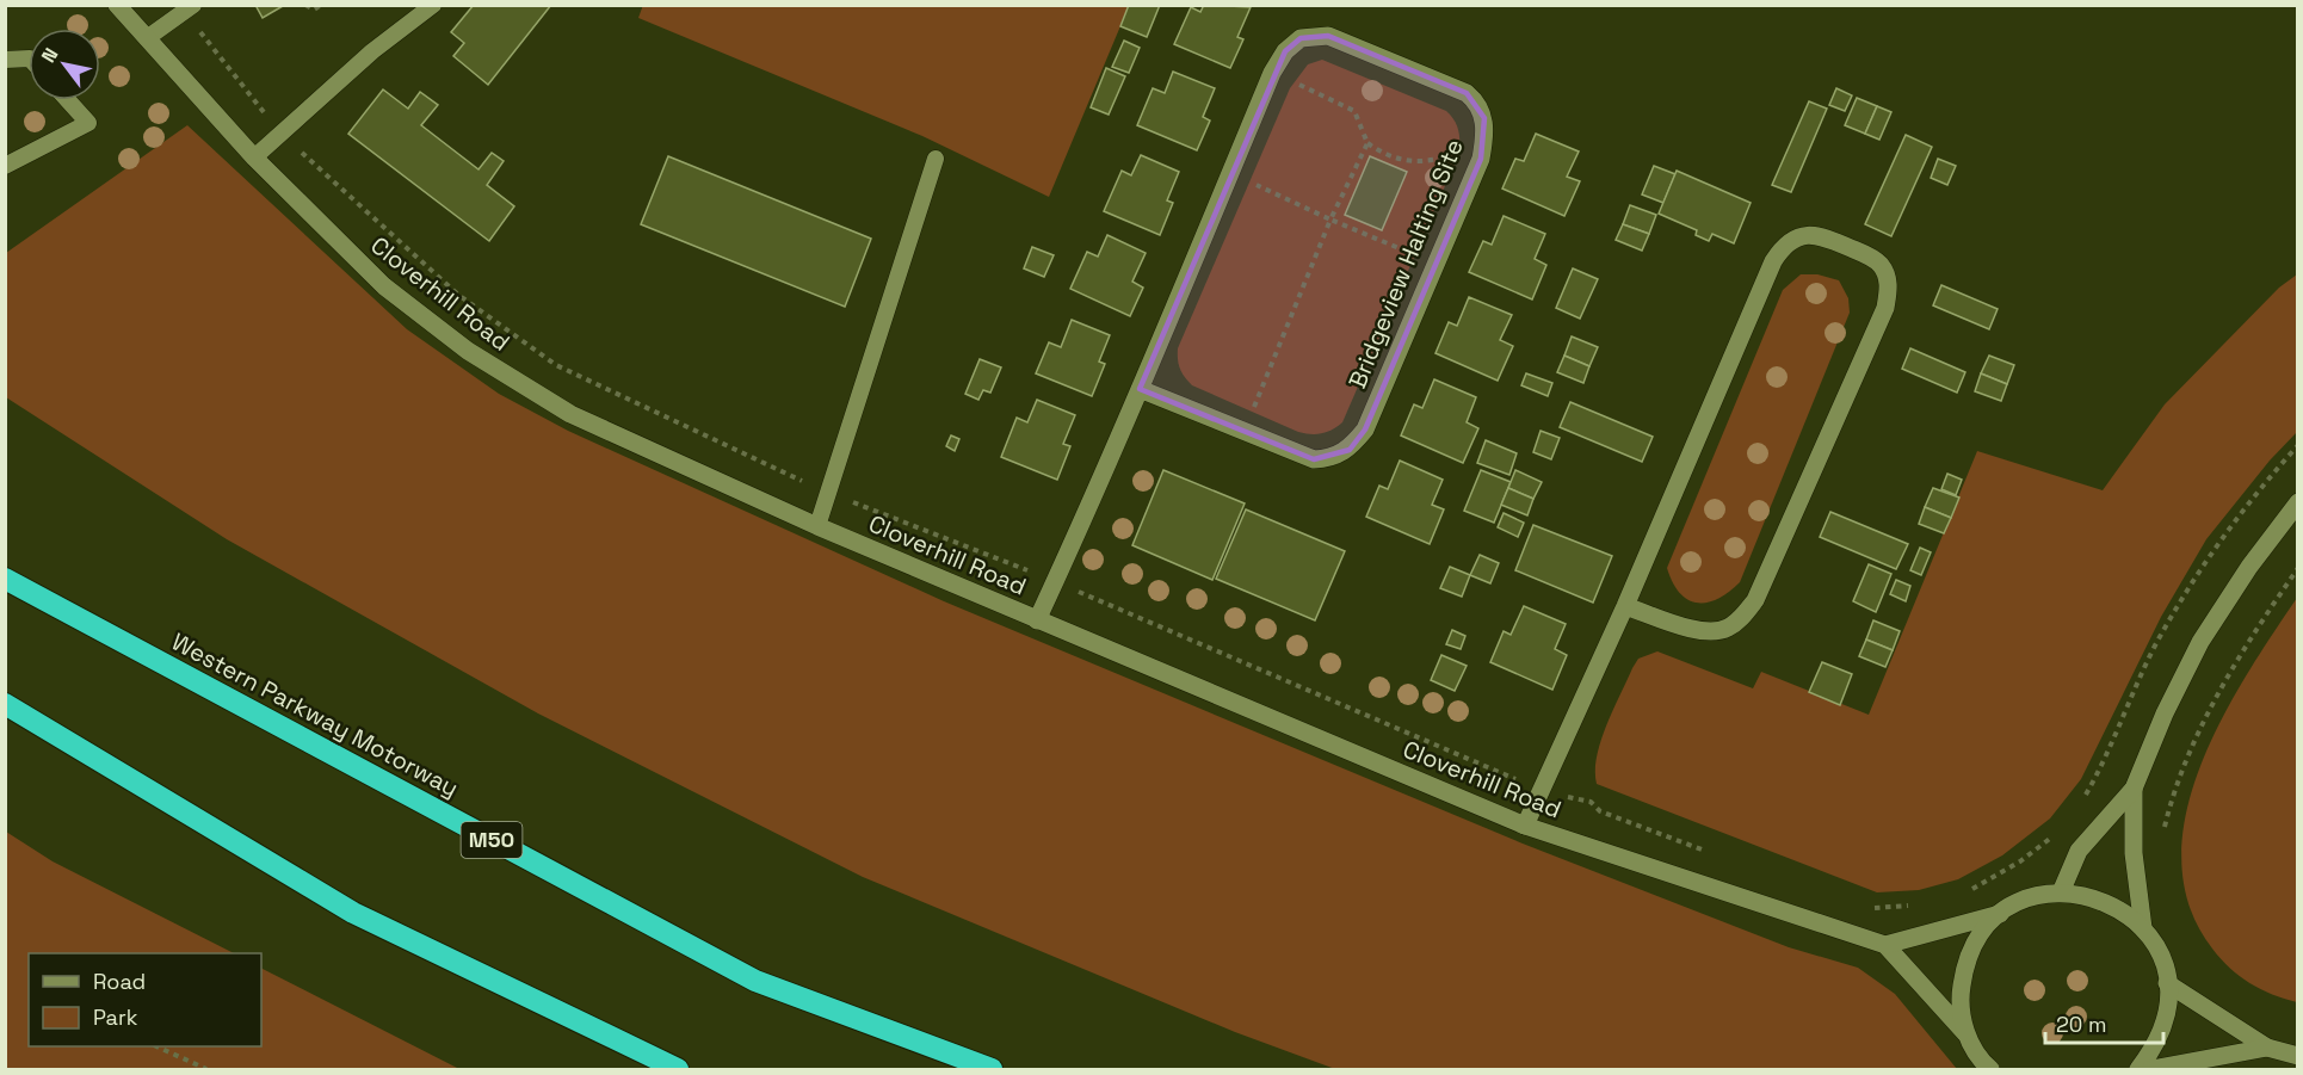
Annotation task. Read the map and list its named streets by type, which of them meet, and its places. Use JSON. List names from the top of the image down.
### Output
{
  "streets": {
    "highway": ["Western Parkway Motorway", "M50"],
    "street": ["Bridgeview Halting Site", "Cloverhill Road"]
  },
  "crossings": [
    ["Bridgeview Halting Site", "Cloverhill Road"]
  ],
  "legend": ["Road", "Park"],
  "scale_bar": "20 m",
  "north": "top left"
}
